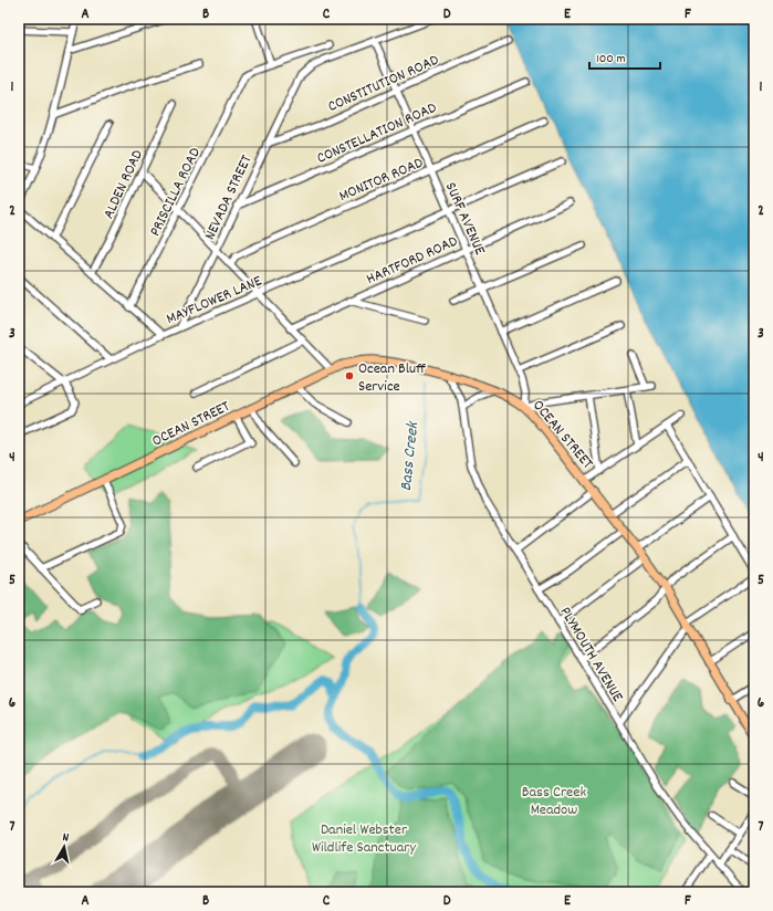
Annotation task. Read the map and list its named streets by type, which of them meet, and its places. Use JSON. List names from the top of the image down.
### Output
{
  "streets": {
    "main road": ["OCEAN STREET"],
    "street": [
      "CONSTITUTION ROAD",
      "CONSTELLATION ROAD",
      "MONITOR ROAD",
      "ALDEN ROAD",
      "PRISCILLA ROAD",
      "NEVADA STREET",
      "SURF AVENUE",
      "HARTFORD ROAD",
      "MAYFLOWER LANE",
      "PLYMOUTH AVENUE"
    ]
  },
  "crossings": [
    ["CONSTITUTION ROAD", "NEVADA STREET"],
    ["CONSTITUTION ROAD", "SURF AVENUE"],
    ["CONSTELLATION ROAD", "NEVADA STREET"],
    ["CONSTELLATION ROAD", "SURF AVENUE"],
    ["MONITOR ROAD", "SURF AVENUE"],
    ["ALDEN ROAD", "MAYFLOWER LANE"],
    ["PRISCILLA ROAD", "MAYFLOWER LANE"],
    ["NEVADA STREET", "SURF AVENUE"],
    ["NEVADA STREET", "MAYFLOWER LANE"],
    ["SURF AVENUE", "HARTFORD ROAD"],
    ["SURF AVENUE", "MAYFLOWER LANE"],
    ["SURF AVENUE", "OCEAN STREET"],
    ["OCEAN STREET", "PLYMOUTH AVENUE"]
  ],
  "water": ["Bass Creek"],
  "parks": ["Bass Creek Meadow", "Daniel Webster Wildlife Sanctuary"],
  "places": ["Ocean Bluff Service"],
  "scale_bar": "100 m",
  "north": "top",
  "grid": {
    "columns": [
      "A",
      "B",
      "C",
      "D",
      "E",
      "F"
    ],
    "rows": [
      "1",
      "2",
      "3",
      "4",
      "5",
      "6",
      "7"
    ]
  }
}
